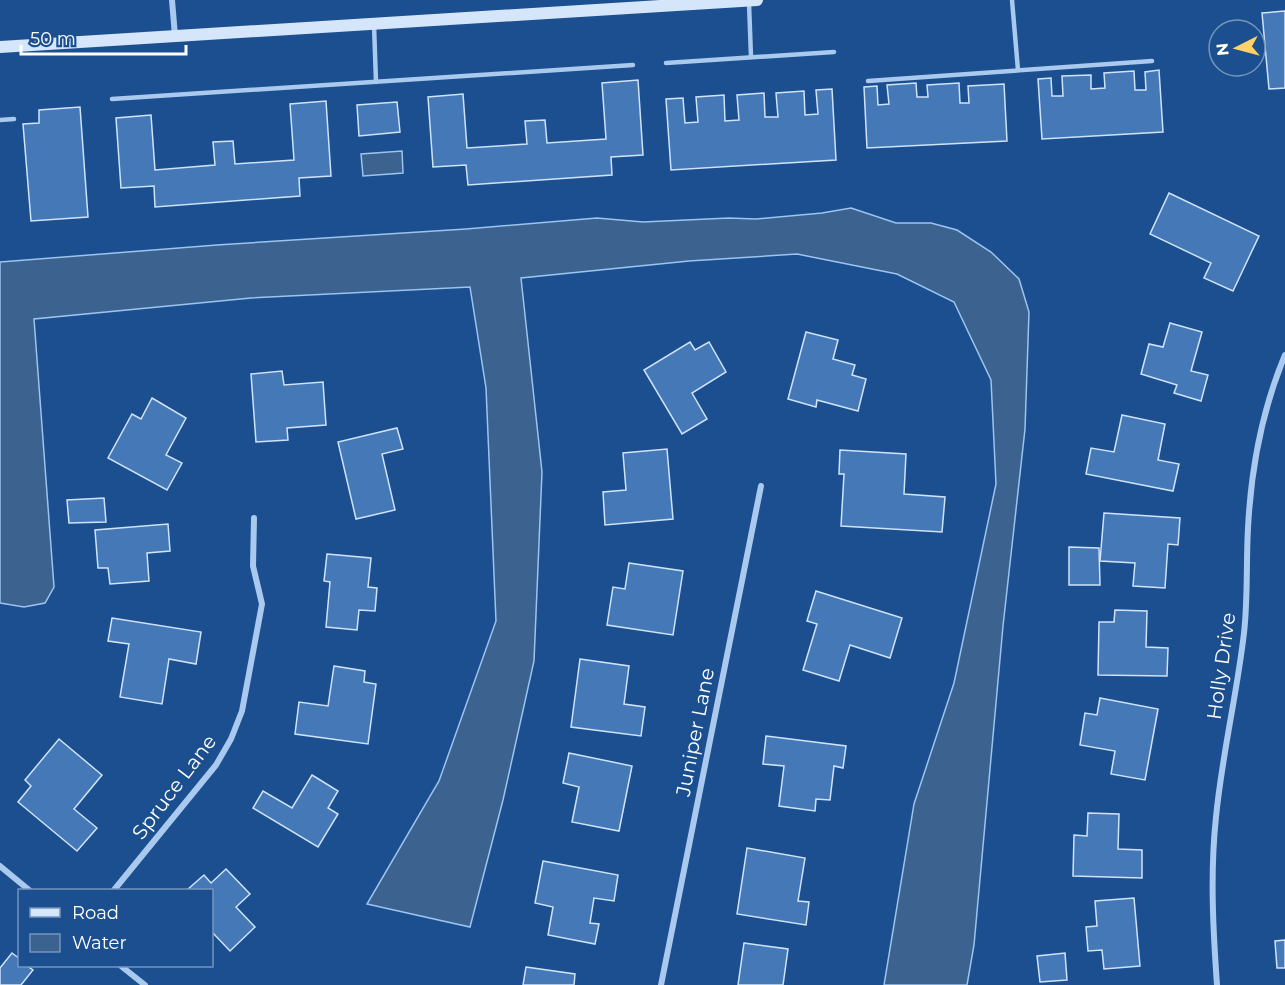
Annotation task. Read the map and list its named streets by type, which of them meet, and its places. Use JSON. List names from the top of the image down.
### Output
{
  "streets": {
    "street": ["Holly Drive", "Juniper Lane", "Spruce Lane"]
  },
  "legend": ["Road", "Water"],
  "scale_bar": "50 m",
  "north": "left"
}
